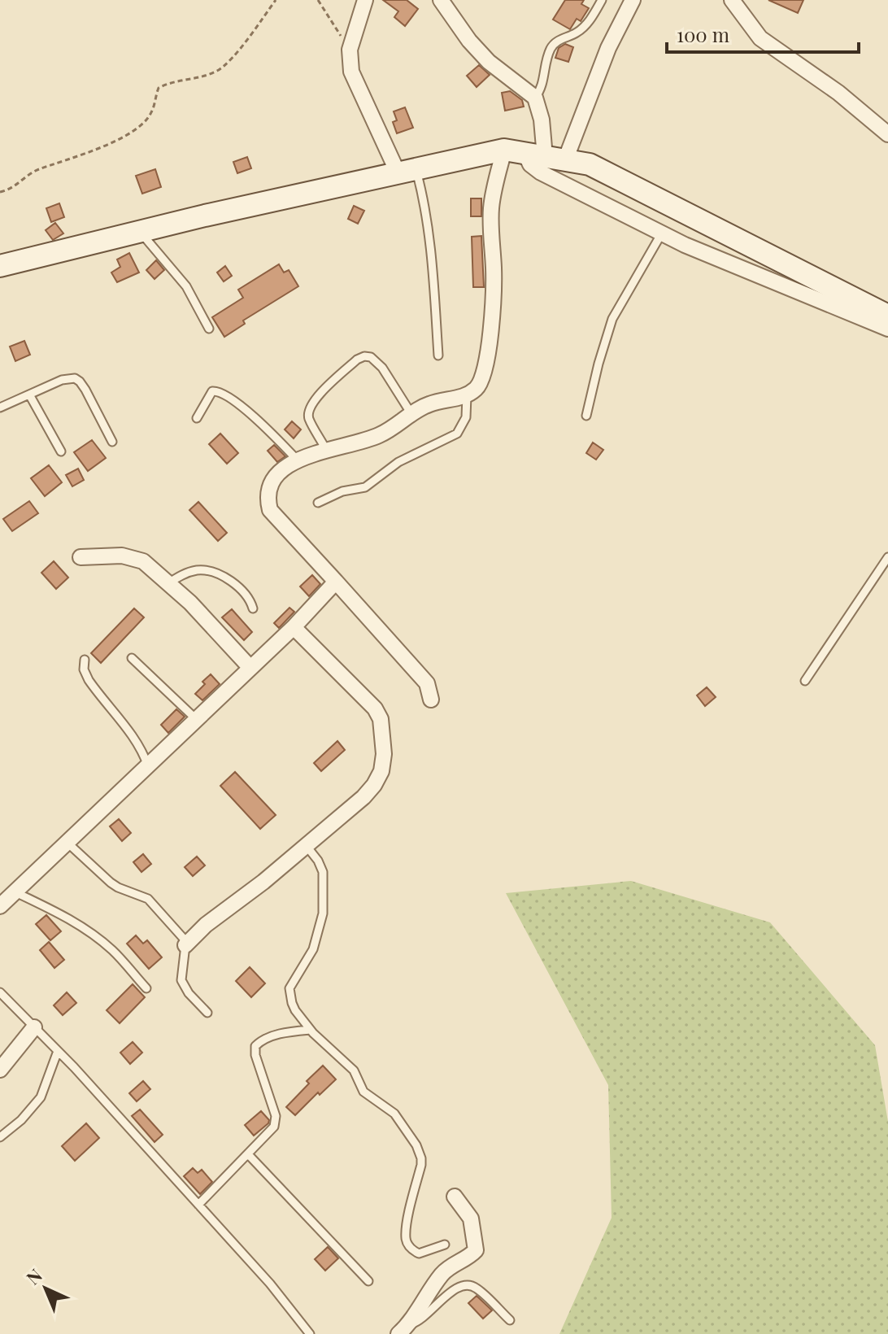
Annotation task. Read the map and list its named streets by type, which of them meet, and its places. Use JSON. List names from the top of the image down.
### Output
{
  "scale_bar": "100 m",
  "north": "top left"
}
